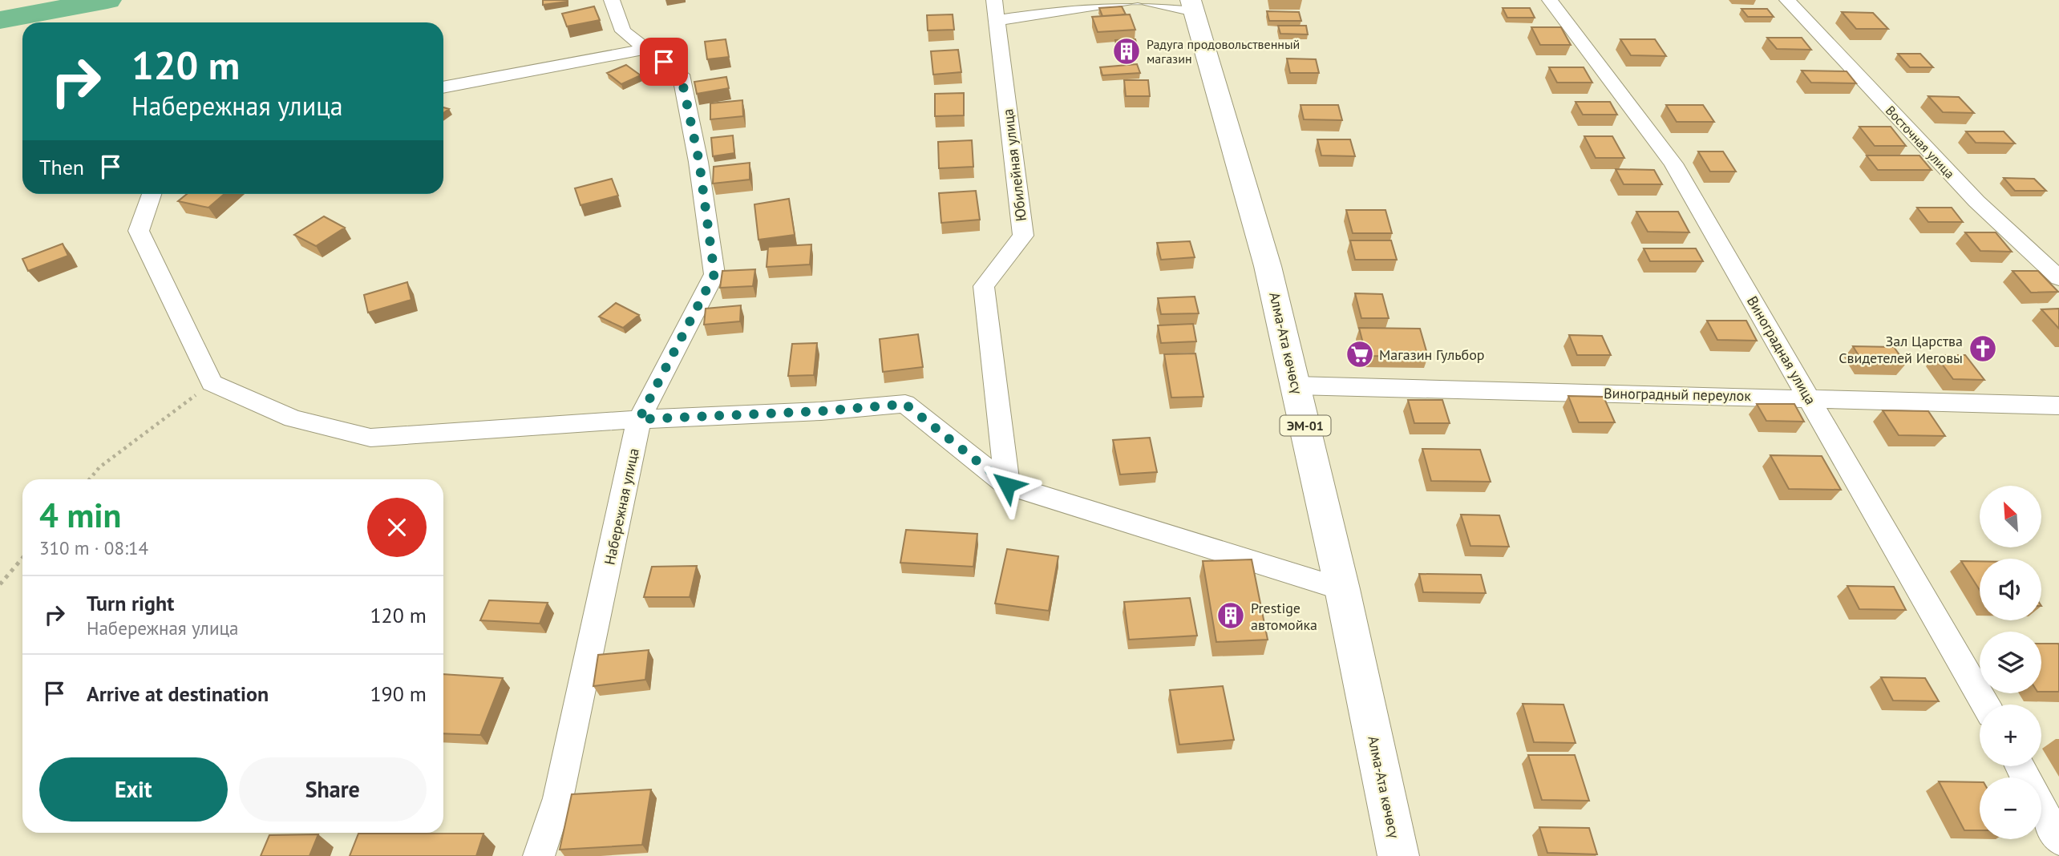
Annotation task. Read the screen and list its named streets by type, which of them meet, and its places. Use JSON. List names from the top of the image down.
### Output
{
  "streets": {
    "highway": ["Алма-Ата көчөсү", "ЭМ-01"],
    "street": [
      "Восточная улица",
      "Юбилейная улица",
      "Виноградная улица",
      "Виноградный переулок",
      "Набережная улица"
    ]
  },
  "crossings": [
    ["Алма-Ата көчөсү", "Виноградный переулок"],
    ["Виноградная улица", "Виноградный переулок"]
  ],
  "places": {
    "building": ["Радуга продовольственный магазин", "Prestige автомойка"],
    "church": ["Зал Царства Свидетелей Иеговы"],
    "supermarket": ["Магазин Гульбор"]
  },
  "north": "top left",
  "page": {
    "turn": ["120 m", "Набережная улица"],
    "then": "Then",
    "heading": ["4 min", "310 m · 08:14"],
    "map_buttons": ["+", "−"],
    "list": [
      {
        "name": "Turn right",
        "note": "Набережная улица",
        "value": "120 m"
      },
      {
        "name": "Arrive at destination",
        "value": "190 m"
      }
    ],
    "buttons": ["Exit", "Share"]
  }
}
